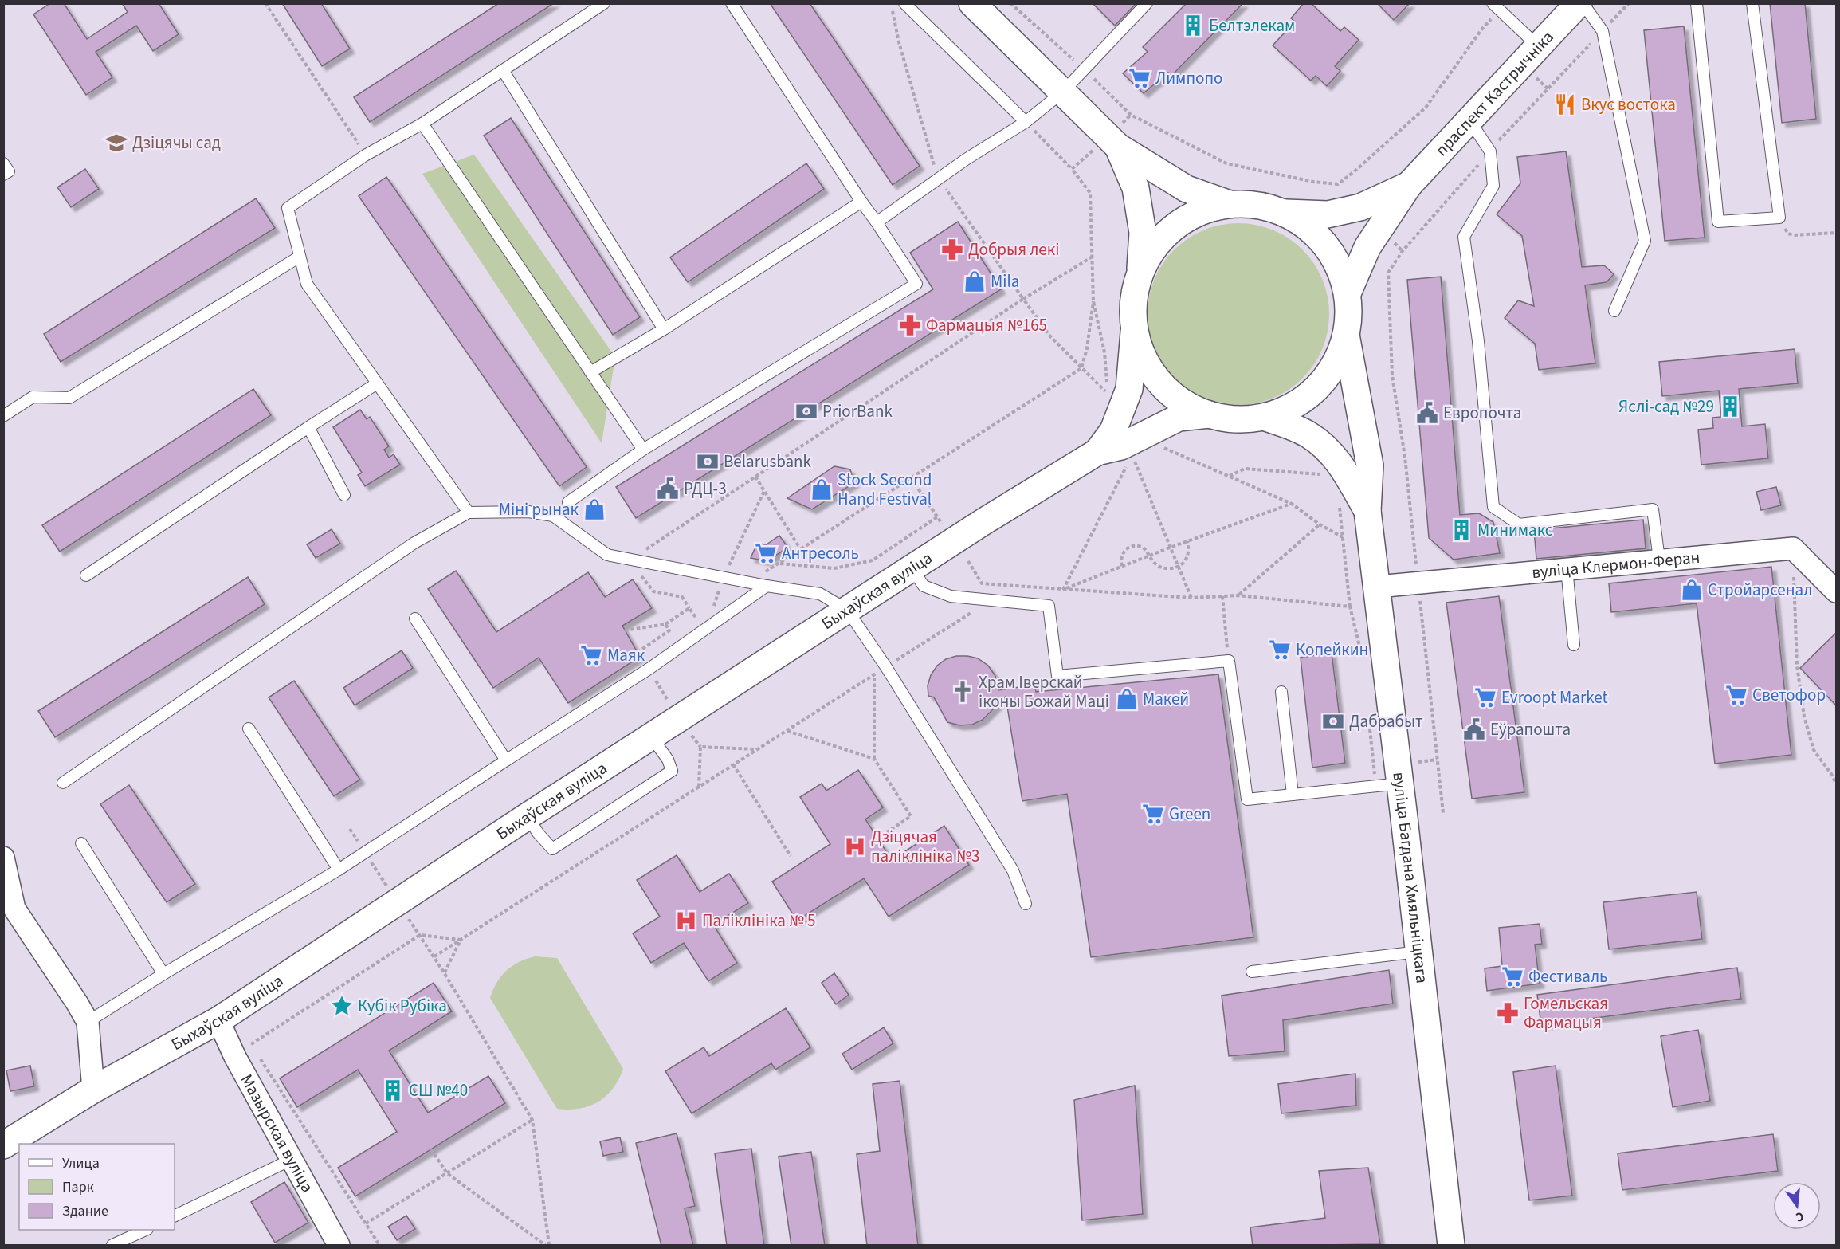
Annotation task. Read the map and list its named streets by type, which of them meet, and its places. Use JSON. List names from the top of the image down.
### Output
{
  "streets": {
    "main road": ["праспект Кастрычніка", "Быхаўская вуліца", "вуліца Багдана Хмяльніцкага"],
    "street": ["вуліца Клермон-Феран", "Мазырская вуліца"]
  },
  "crossings": [
    ["вуліца Клермон-Феран", "вуліца Багдана Хмяльніцкага"],
    ["Быхаўская вуліца", "Мазырская вуліца"]
  ],
  "places": {
    "building": [
      "Белтэлекам",
      "Яслі-сад №29",
      "Минимакс",
      "СШ №40"
    ],
    "supermarket": [
      "Лимпопо",
      "Антресоль",
      "Копейкин",
      "Маяк",
      "Светофор",
      "Evroopt Market",
      "Green",
      "Фестиваль"
    ],
    "restaurant": ["Вкус востока"],
    "school or university": ["Дзіцячы сад"],
    "pharmacy": ["Добрыя лекі", "Фармацыя №165", "Гомельская Фармацыя"],
    "shop": [
      "Mila",
      "Stock Second Hand Festival",
      "Міні рынак",
      "Стройарсенал",
      "Макей"
    ],
    "bank": ["PriorBank", "Belarusbank", "Дабрабыт"],
    "public building": ["Европочта", "РДЦ-3", "Еўрапошта"],
    "church": ["Храм Іверскай іконы Божай Маці"],
    "hospital": ["Дзіцячая паліклініка №3", "Паліклініка № 5"],
    "place": ["Кубік Рубіка"]
  },
  "legend": ["Улица", "Парк", "Здание"],
  "north": "bottom"
}
